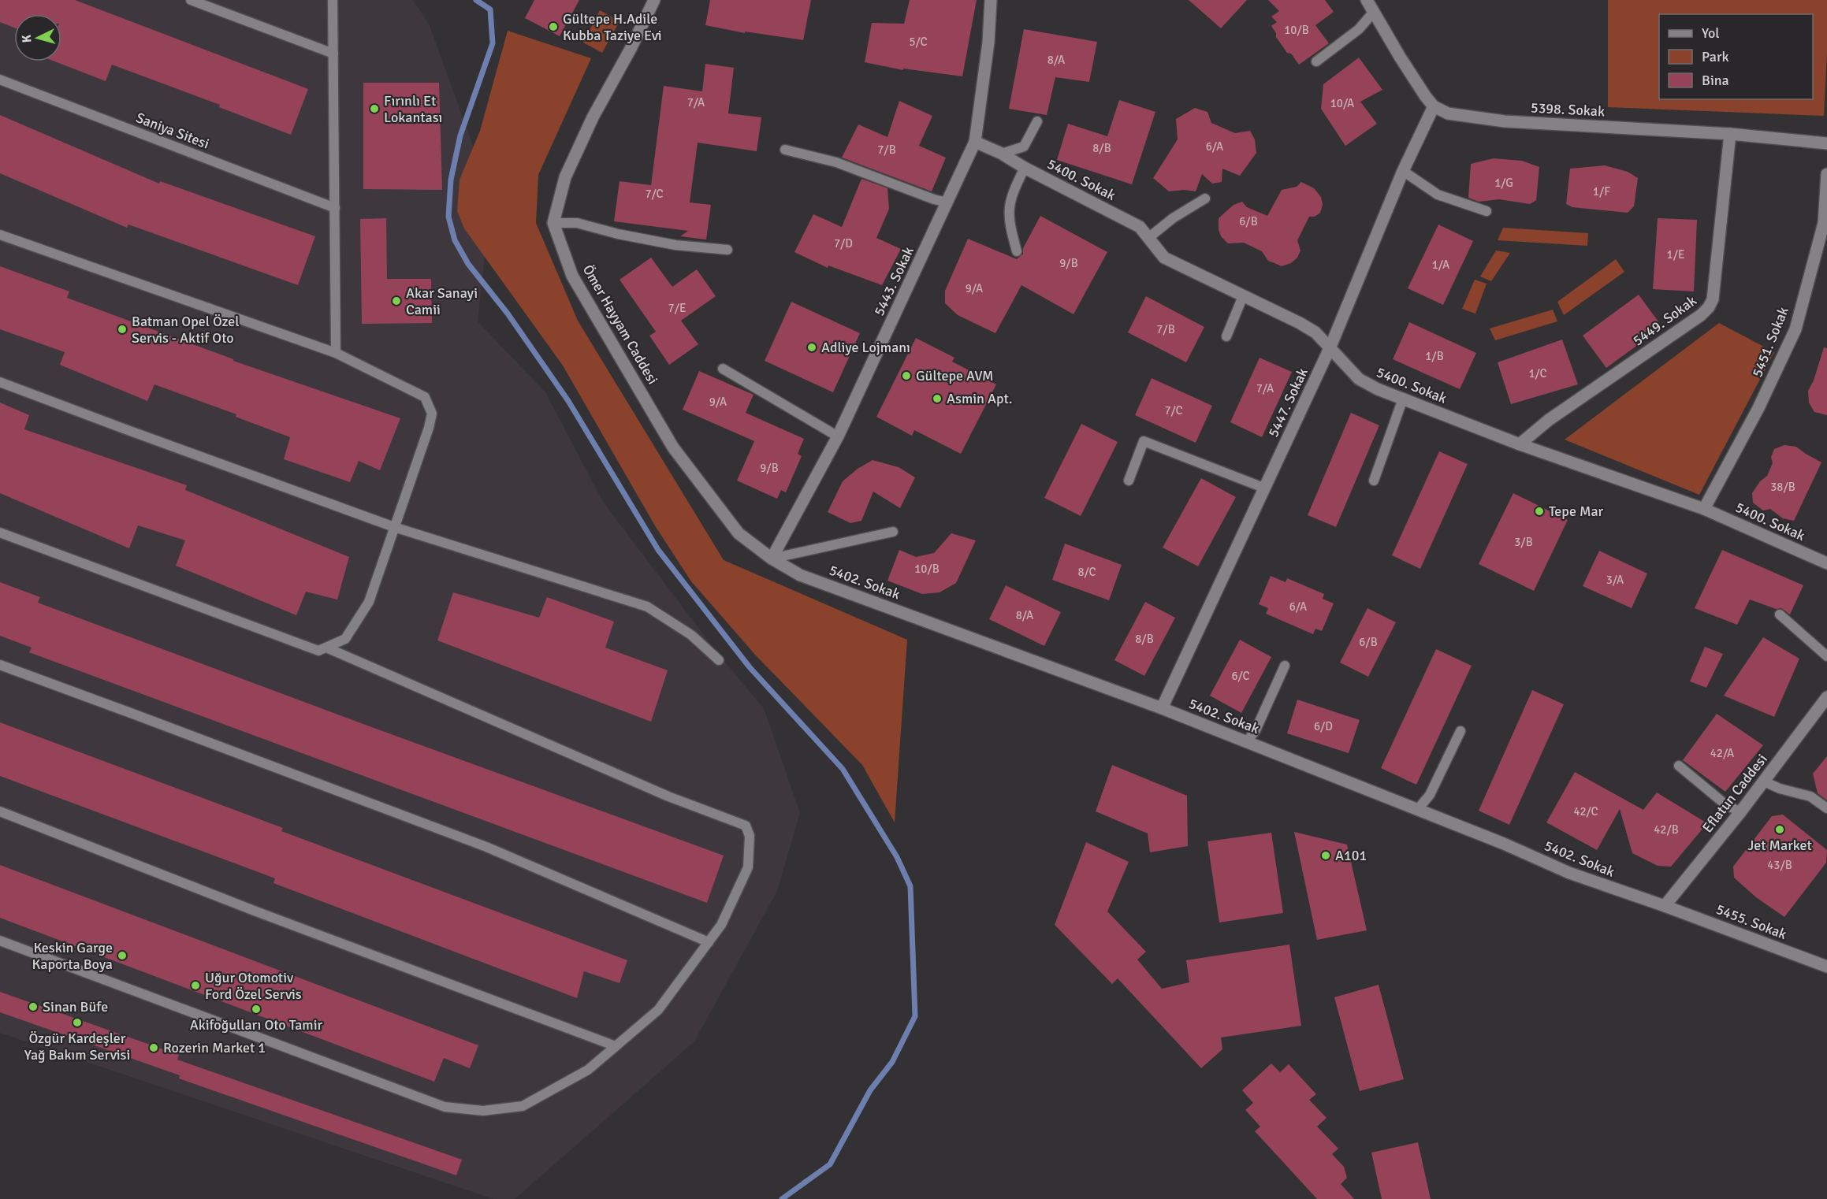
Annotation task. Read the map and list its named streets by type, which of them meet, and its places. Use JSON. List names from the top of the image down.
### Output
{
  "streets": {
    "street": [
      "5398. Sokak",
      "5400. Sokak",
      "5443. Sokak",
      "5449. Sokak",
      "Ömer Hayyam Caddesi",
      "5451. Sokak",
      "5447. Sokak",
      "5402. Sokak",
      "Eflatun Caddesi",
      "5455. Sokak"
    ],
    "lane": ["Saniya Sitesi"]
  },
  "crossings": [
    ["5398. Sokak", "5449. Sokak"],
    ["5398. Sokak", "5447. Sokak"],
    ["5400. Sokak", "5443. Sokak"],
    ["5400. Sokak", "5449. Sokak"],
    ["5400. Sokak", "5451. Sokak"],
    ["5400. Sokak", "5447. Sokak"],
    ["5443. Sokak", "Ömer Hayyam Caddesi"],
    ["5443. Sokak", "5402. Sokak"],
    ["Ömer Hayyam Caddesi", "5402. Sokak"],
    ["5447. Sokak", "5402. Sokak"],
    ["5402. Sokak", "Eflatun Caddesi"],
    ["5402. Sokak", "5455. Sokak"],
    ["Eflatun Caddesi", "5455. Sokak"]
  ],
  "places": [
    "Gültepe H.Adile Kubba Taziye Evi",
    "Fırınlı Et Lokantası",
    "Akar Sanayi Camii",
    "Batman Opel Özel Servis - Aktif Oto",
    "Adliye Lojmanı",
    "Gültepe AVM",
    "Asmin Apt.",
    "Tepe Mar",
    "Jet Market",
    "A101",
    "Keskin Garge Kaporta Boya",
    "Uğur Otomotiv Ford Özel Servis",
    "Sinan Büfe",
    "Akifoğulları Oto Tamir",
    "Özgür Kardeşler Yağ Bakım Servisi",
    "Rozerin Market 1"
  ],
  "house_numbers": [
    "10/B",
    "5/C",
    "8/A",
    "7/A",
    "10/A",
    "6/A",
    "8/B",
    "7/B",
    "1/G",
    "1/F",
    "7/C",
    "6/B",
    "7/D",
    "1/E",
    "9/B",
    "1/A",
    "9/A",
    "7/E",
    "7/B",
    "1/B",
    "1/C",
    "7/A",
    "9/A",
    "7/C",
    "9/B",
    "38/B",
    "3/B",
    "10/B",
    "8/C",
    "3/A",
    "6/A",
    "8/A",
    "8/B",
    "6/B",
    "6/C",
    "6/D",
    "42/A",
    "42/C",
    "42/B",
    "43/B"
  ],
  "legend": ["Yol", "Park", "Bina"],
  "north": "left"
}
